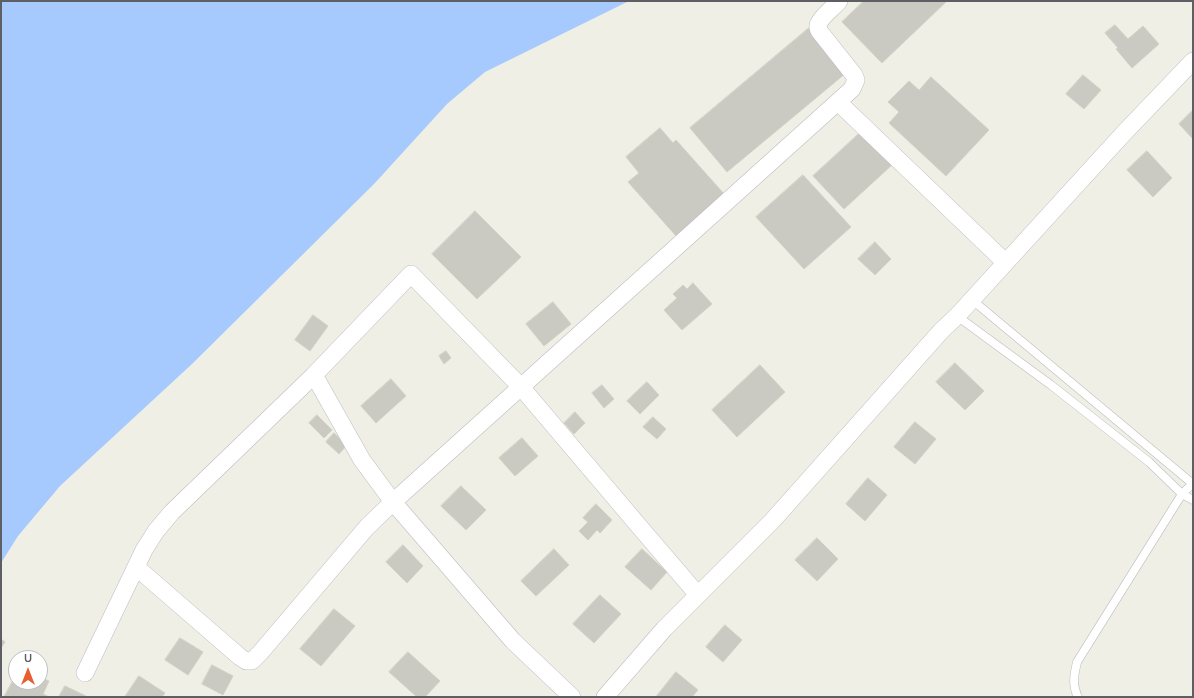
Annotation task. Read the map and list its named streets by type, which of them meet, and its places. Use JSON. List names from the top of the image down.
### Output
{
  "north": "top"
}
